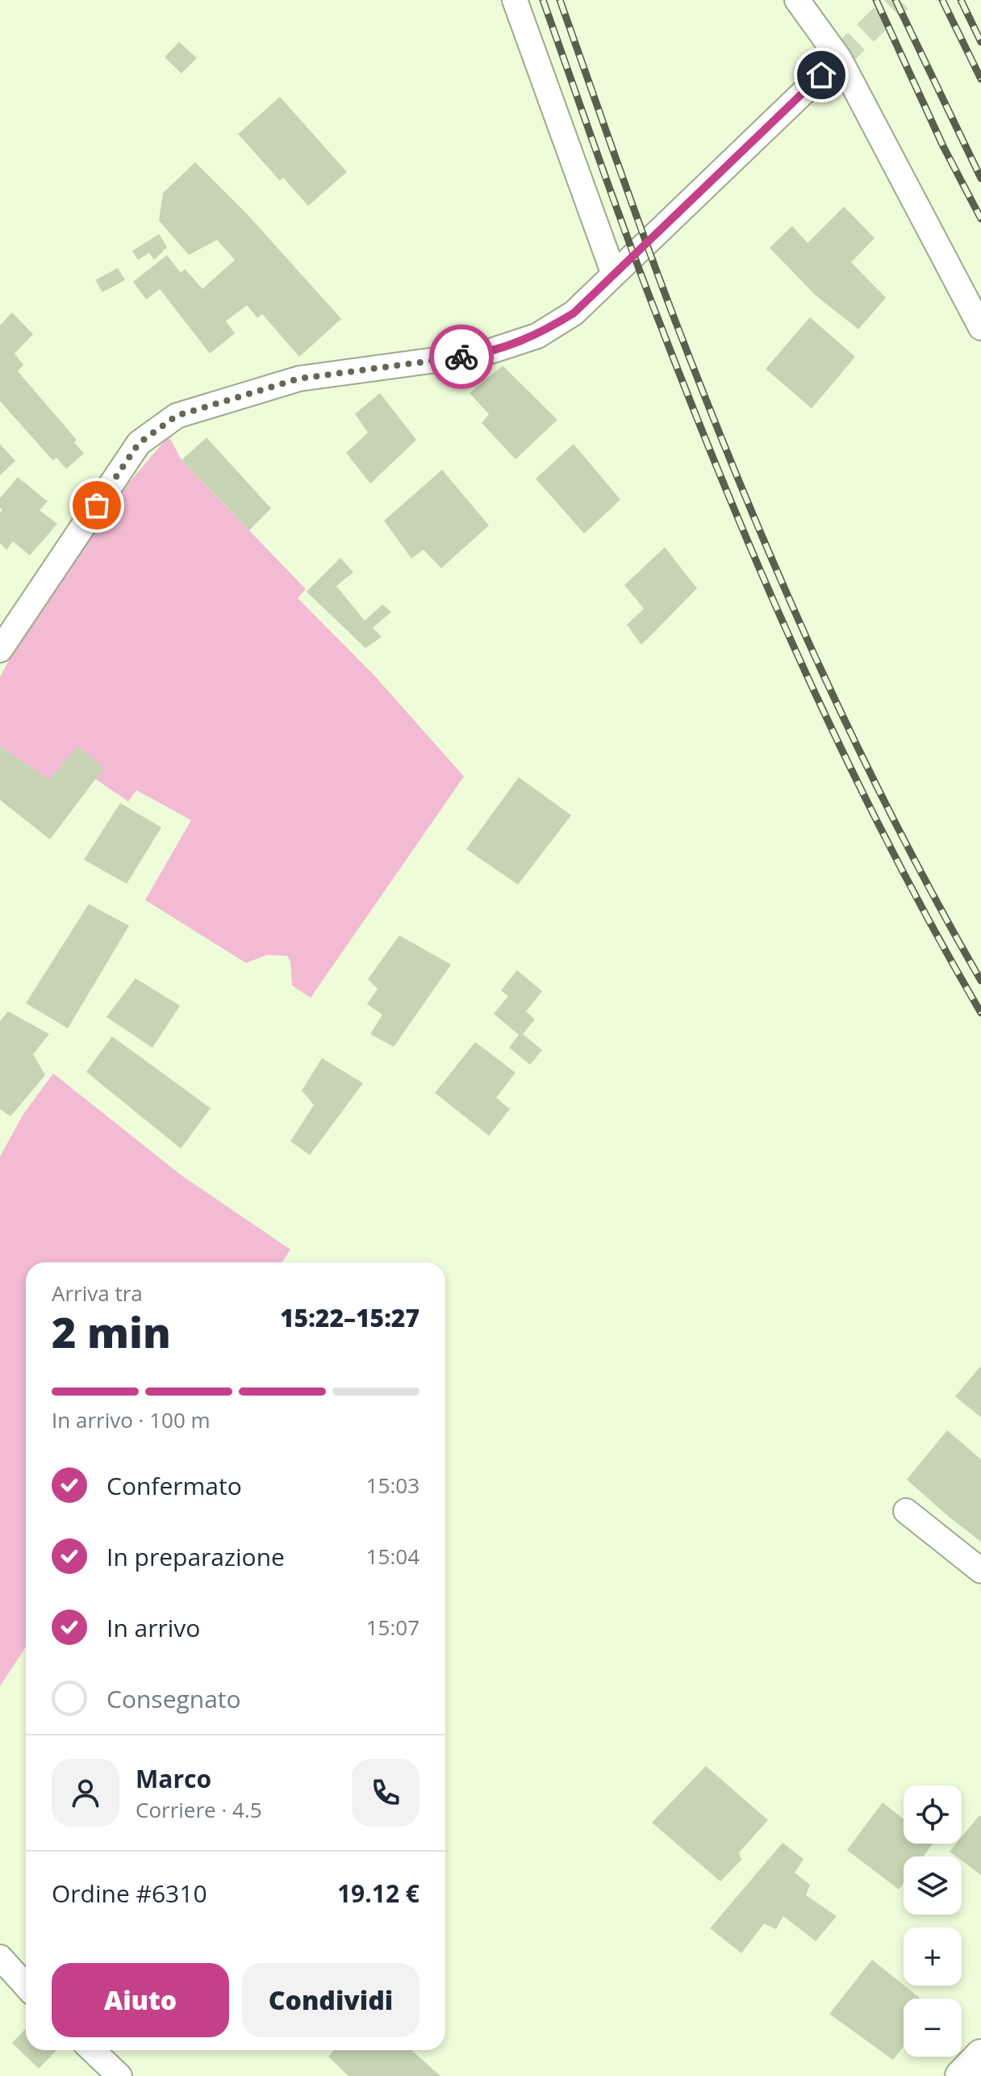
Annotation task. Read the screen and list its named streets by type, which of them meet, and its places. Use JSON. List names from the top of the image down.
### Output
{
  "page": {
    "heading": ["2 min", "Arriva tra", "15:22–15:27"],
    "panel": [
      "Marco",
      "Corriere · 4.5",
      "Ordine #6310",
      "19.12 €"
    ],
    "bar": "In arrivo · 100 m",
    "list": [
      ["Confermato", "15:03"],
      ["In preparazione", "15:04"],
      ["In arrivo", "15:07"],
      "Consegnato"
    ],
    "map_buttons": ["+", "−"],
    "buttons": ["Aiuto", "Condividi"]
  }
}
